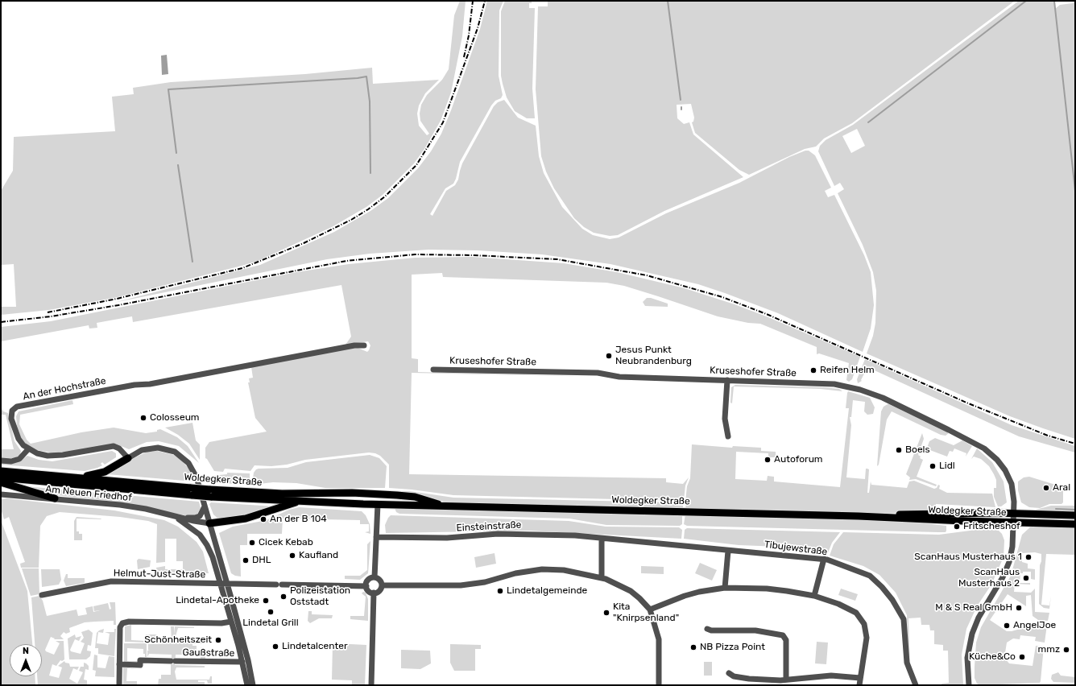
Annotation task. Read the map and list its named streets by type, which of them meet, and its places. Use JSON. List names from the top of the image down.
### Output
{
  "streets": {
    "main road": ["Woldegker Straße"],
    "street": [
      "Kruseshofer Straße",
      "An der Hochstraße",
      "Am Neuen Friedhof",
      "Einsteinstraße",
      "Tibujewstraße",
      "Helmut-Just-Straße",
      "Gaußstraße"
    ]
  },
  "crossings": [
    ["Kruseshofer Straße", "Woldegker Straße"],
    ["Einsteinstraße", "Tibujewstraße"]
  ],
  "places": [
    "Jesus Punkt Neubrandenburg",
    "Reifen Helm",
    "Colosseum",
    "Boels",
    "Autoforum",
    "Lidl",
    "Aral",
    "An der B 104",
    "Fritscheshof",
    "Cicek Kebab",
    "Kaufland",
    "ScanHaus Musterhaus 1",
    "DHL",
    "ScanHaus Musterhaus 2",
    "Lindetalgemeinde",
    "Polizeistation Oststadt",
    "Lindetal-Apotheke",
    "M & S Real GmbH",
    "Lindetal Grill",
    "Kita \"Knirpsenland\"",
    "AngelJoe",
    "Schönheitszeit",
    "Lindetalcenter",
    "NB Pizza Point",
    "mmz",
    "Küche&Co"
  ],
  "north": "top"
}
